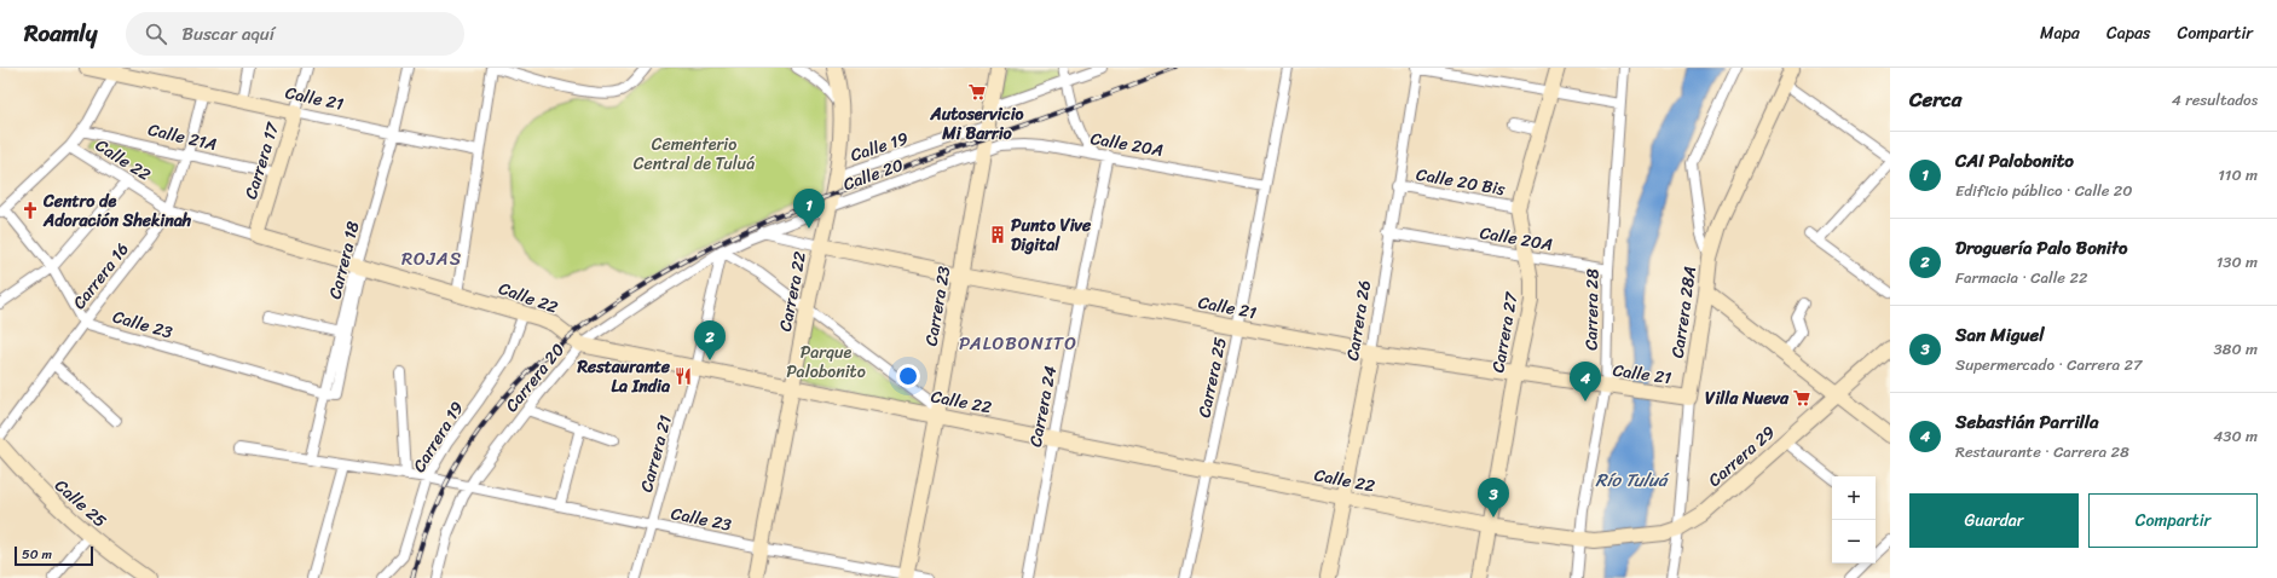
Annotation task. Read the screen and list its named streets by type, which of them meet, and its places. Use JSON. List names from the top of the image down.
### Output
{
  "streets": {
    "street": [
      "Calle 21",
      "Calle 21A",
      "Calle 20A",
      "Calle 19",
      "Calle 22",
      "Carrera 17",
      "Calle 20",
      "Calle 20 Bis",
      "Carrera 18",
      "Carrera 16",
      "Carrera 22",
      "Carrera 23",
      "Carrera 28",
      "Carrera 28A",
      "Carrera 26",
      "Calle 23",
      "Carrera 27",
      "Carrera 20",
      "Carrera 25",
      "Carrera 24",
      "Carrera 19",
      "Carrera 21",
      "Carrera 29",
      "Calle 25"
    ]
  },
  "crossings": [
    ["Calle 21", "Carrera 17"],
    ["Calle 21", "Calle 20"],
    ["Calle 21", "Carrera 18"],
    ["Calle 21", "Carrera 16"],
    ["Calle 21", "Carrera 22"],
    ["Calle 21", "Carrera 23"],
    ["Calle 21", "Carrera 28"],
    ["Calle 21", "Carrera 28A"],
    ["Calle 21", "Carrera 26"],
    ["Calle 21", "Carrera 27"],
    ["Calle 21", "Carrera 25"],
    ["Calle 21", "Carrera 24"],
    ["Calle 21A", "Carrera 17"],
    ["Calle 21A", "Carrera 16"],
    ["Calle 20A", "Calle 20"],
    ["Calle 20A", "Carrera 23"],
    ["Calle 20A", "Carrera 28"],
    ["Calle 20A", "Carrera 26"],
    ["Calle 20A", "Carrera 27"],
    ["Calle 20A", "Carrera 25"],
    ["Calle 20A", "Carrera 24"],
    ["Calle 19", "Carrera 22"],
    ["Calle 19", "Carrera 23"],
    ["Calle 22", "Carrera 17"],
    ["Calle 22", "Carrera 18"],
    ["Calle 22", "Carrera 16"],
    ["Calle 22", "Carrera 22"],
    ["Calle 22", "Carrera 23"],
    ["Calle 22", "Carrera 28"],
    ["Calle 22", "Carrera 28A"],
    ["Calle 22", "Carrera 26"],
    ["Calle 22", "Carrera 27"],
    ["Calle 22", "Carrera 20"],
    ["Calle 22", "Carrera 25"],
    ["Calle 22", "Carrera 24"],
    ["Calle 22", "Carrera 19"],
    ["Calle 22", "Carrera 21"],
    ["Calle 22", "Carrera 29"],
    ["Calle 20", "Carrera 22"],
    ["Calle 20", "Carrera 23"],
    ["Calle 20", "Carrera 20"],
    ["Calle 20", "Carrera 21"],
    ["Calle 20 Bis", "Carrera 26"],
    ["Calle 20 Bis", "Carrera 27"],
    ["Carrera 18", "Calle 23"],
    ["Carrera 16", "Calle 23"],
    ["Carrera 22", "Calle 23"],
    ["Carrera 23", "Calle 23"],
    ["Carrera 28A", "Carrera 29"],
    ["Calle 23", "Carrera 20"],
    ["Calle 23", "Carrera 19"],
    ["Calle 23", "Carrera 21"],
    ["Carrera 20", "Carrera 21"]
  ],
  "districts": ["ROJAS", "PALOBONITO"],
  "water": ["Río Tuluá"],
  "parks": ["Cementerio Central de Tuluá", "Parque Palobonito"],
  "places": {
    "supermarket": ["Autoservicio Mi Barrio", "Villa Nueva"],
    "church": ["Centro de Adoración Shekinah"],
    "building": ["Punto Vive Digital"],
    "restaurant": ["Restaurante La India"]
  },
  "scale_bar": "50 m",
  "page": {
    "header": "Roamly",
    "search": "Buscar aquí",
    "nav": ["Mapa", "Capas", "Compartir"],
    "heading": ["Cerca", "4 resultados"],
    "list": [
      {
        "mark": "1",
        "name": "CAI Palobonito",
        "note": "Edificio público · Calle 20",
        "value": "110 m"
      },
      {
        "mark": "2",
        "name": "Droguería Palo Bonito",
        "note": "Farmacia · Calle 22",
        "value": "130 m"
      },
      {
        "mark": "3",
        "name": "San Miguel",
        "note": "Supermercado · Carrera 27",
        "value": "380 m"
      },
      {
        "mark": "4",
        "name": "Sebastián Parrilla",
        "note": "Restaurante · Carrera 28",
        "value": "430 m"
      }
    ],
    "pins": [
      "1",
      "2",
      "4",
      "3"
    ],
    "map_buttons": ["+", "−"],
    "buttons": ["Guardar", "Compartir"],
    "scale": "50 m"
  }
}
